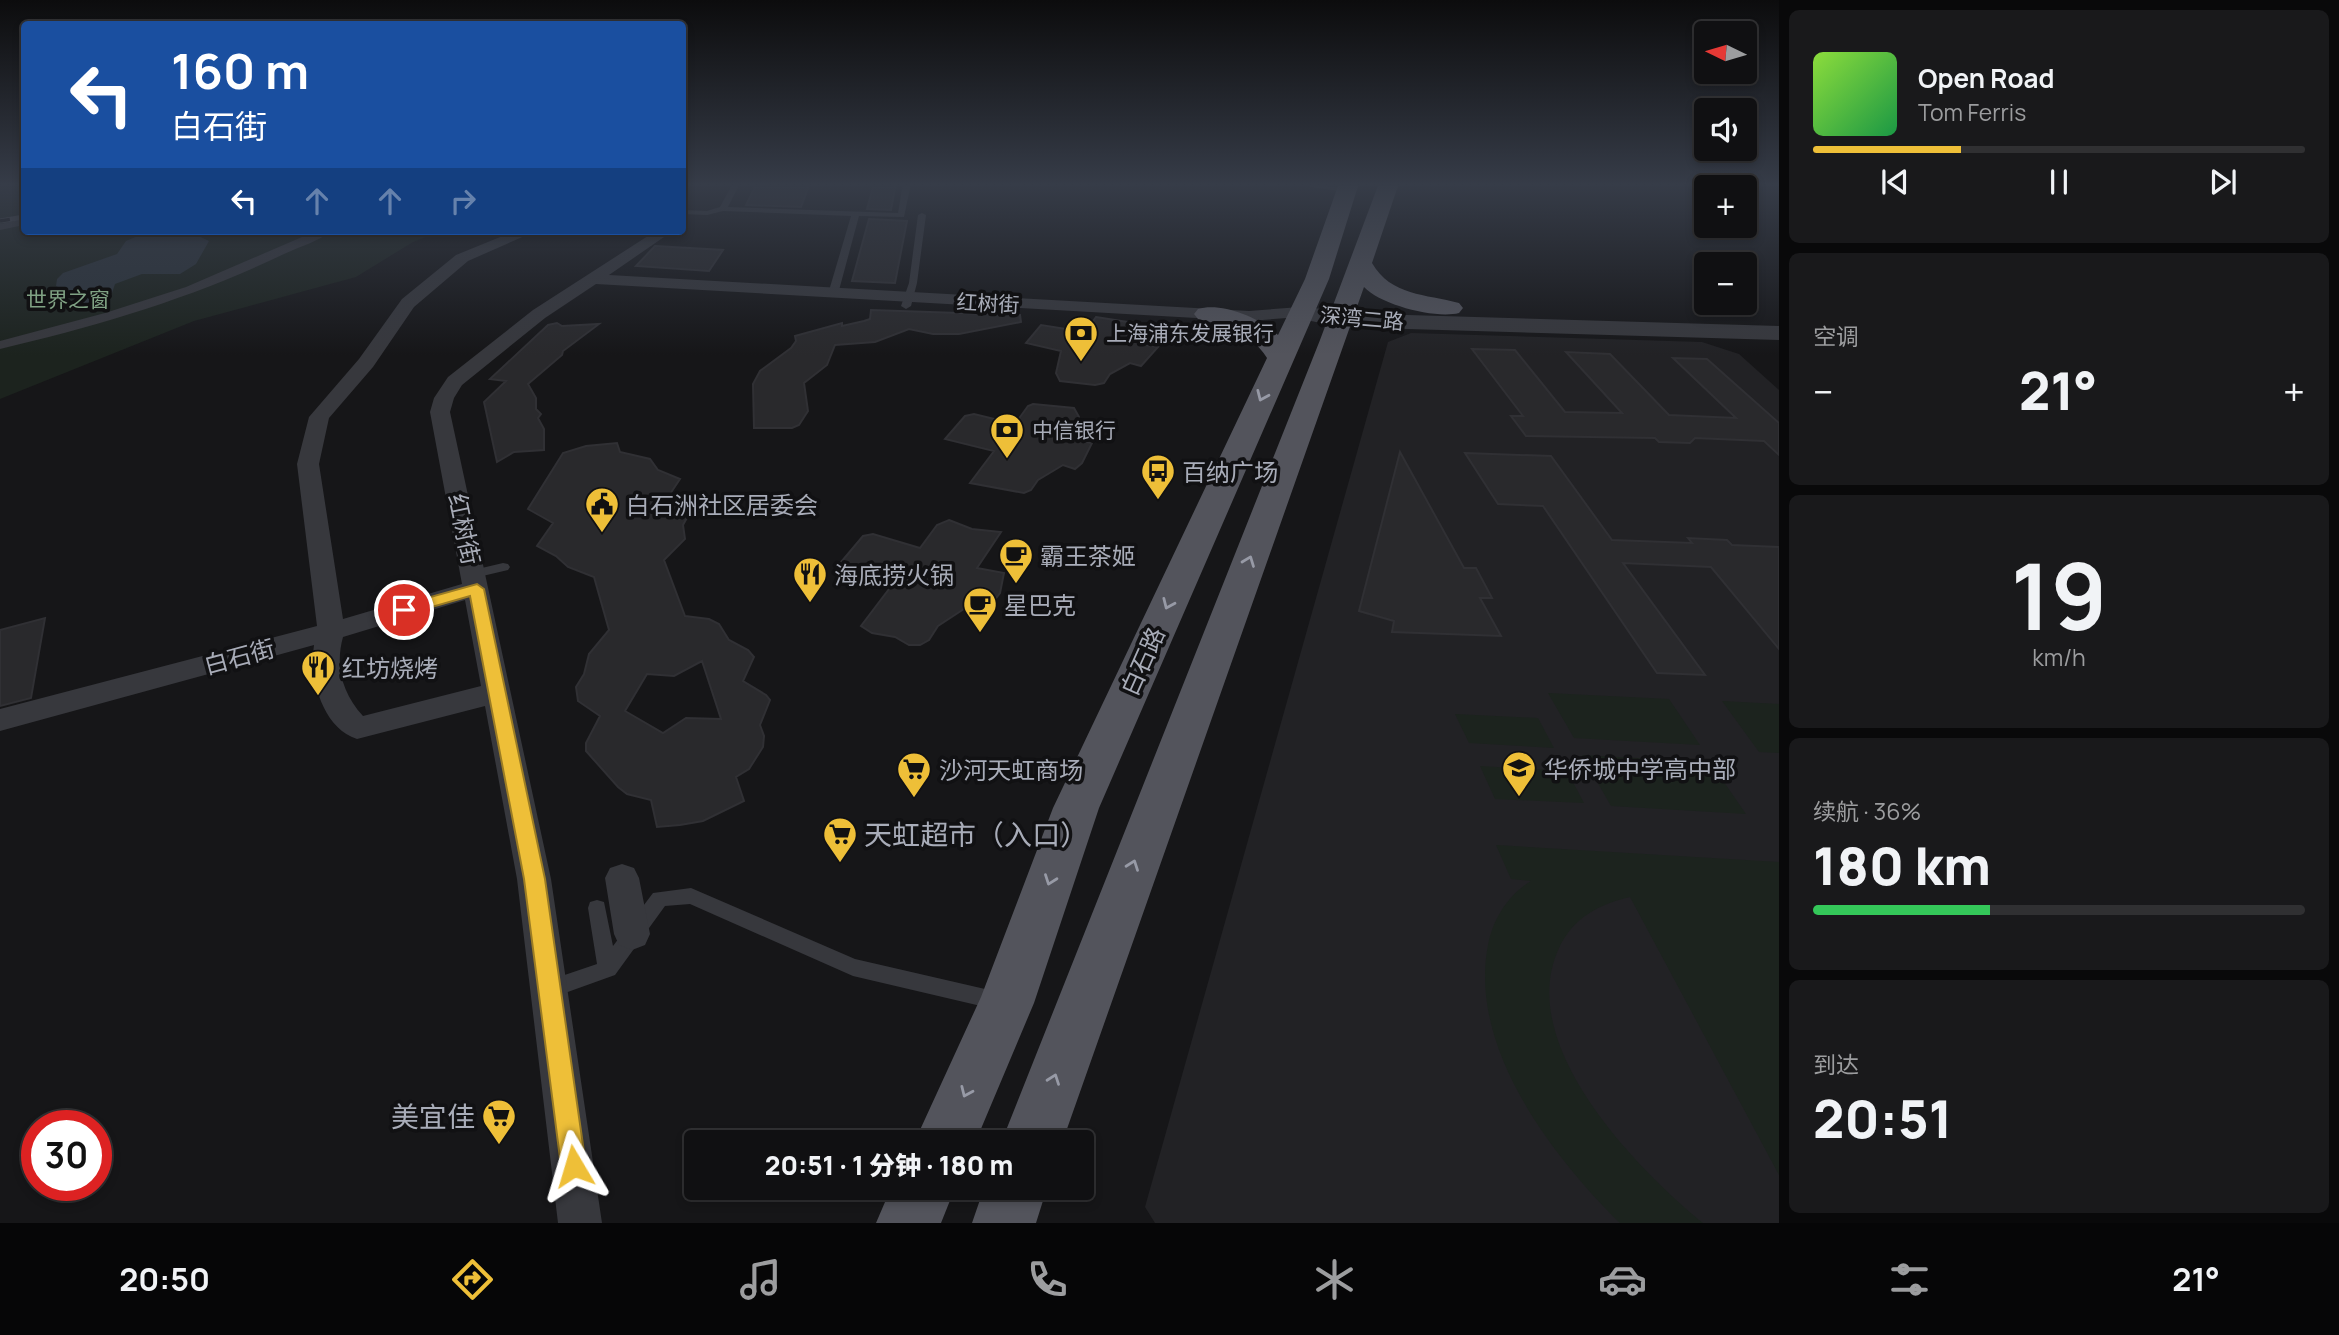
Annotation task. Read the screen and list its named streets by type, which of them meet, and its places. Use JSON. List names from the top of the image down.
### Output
{
  "streets": {
    "main road": ["白石路"],
    "street": ["红树街", "深湾二路", "白石街"]
  },
  "crossings": [
    ["红树街", "深湾二路"],
    ["红树街", "白石街"],
    ["红树街", "白石路"],
    ["深湾二路", "白石路"]
  ],
  "parks": ["世界之窗"],
  "places": {
    "bank": ["上海浦东发展银行", "中信银行"],
    "bus stop": ["百纳广场"],
    "public building": ["白石洲社区居委会"],
    "cafe": ["霸王茶姬", "星巴克"],
    "restaurant": ["海底捞火锅", "红坊烧烤"],
    "school or university": ["华侨城中学高中部"],
    "supermarket": ["沙河天虹商场", "天虹超市（入口）", "美宜佳"]
  },
  "north": "left",
  "page": {
    "map_buttons": ["+", "−"],
    "turn": ["160 m", "白石街"],
    "song": ["Open Road", "Tom Ferris"],
    "tile": [
      "空调",
      ["19", "km/h"],
      ["续航 · 36%", "180 km"],
      ["到达", "20:51"]
    ],
    "heat": ["−", "21°", "+"],
    "limit": "30",
    "trip": "20:51 · 1 分钟 · 180 m",
    "tabs": ["20:50", "21°"]
  }
}
